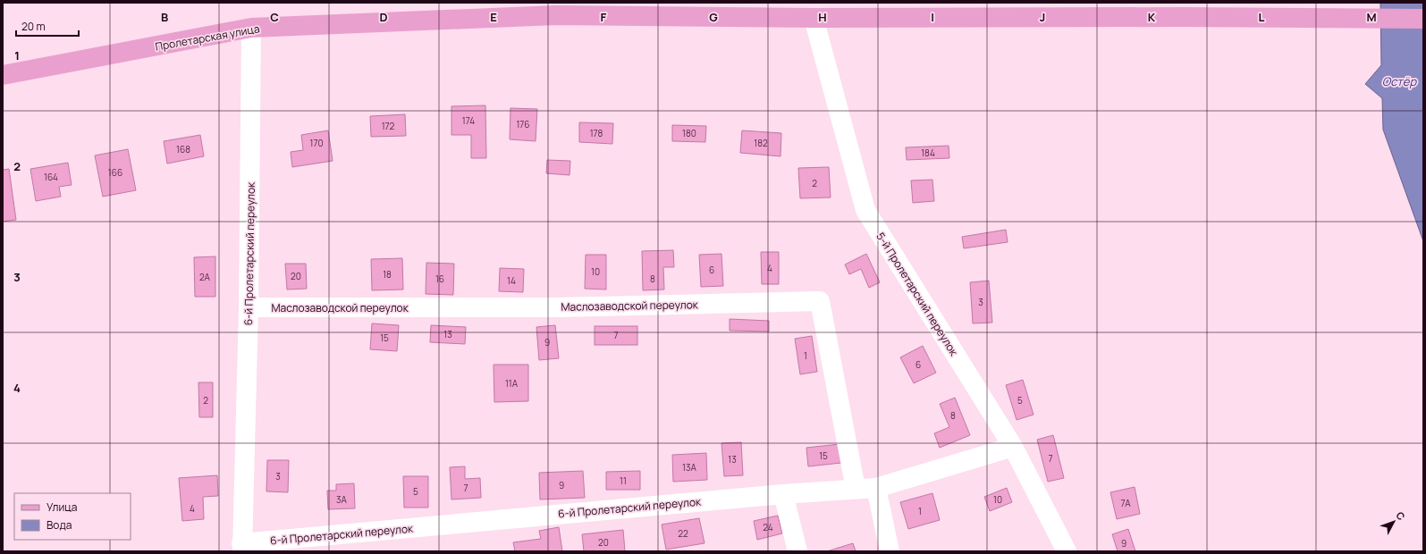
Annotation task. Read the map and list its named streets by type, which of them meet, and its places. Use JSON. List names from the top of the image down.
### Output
{
  "streets": {
    "main road": ["Пролетарская улица"],
    "street": ["6-й Пролетарский переулок", "5-й Пролетарский переулок", "Маслозаводской переулок"]
  },
  "crossings": [
    ["Пролетарская улица", "6-й Пролетарский переулок"],
    ["Пролетарская улица", "5-й Пролетарский переулок"],
    ["6-й Пролетарский переулок", "5-й Пролетарский переулок"],
    ["6-й Пролетарский переулок", "Маслозаводской переулок"]
  ],
  "water": ["Остёр"],
  "house_numbers": [
    "174",
    "176",
    "172",
    "178",
    "180",
    "170",
    "182",
    "168",
    "184",
    "166",
    "164",
    "2",
    "4",
    "6",
    "10",
    "18",
    "20",
    "2А",
    "16",
    "8",
    "14",
    "3",
    "13",
    "7",
    "15",
    "9",
    "1",
    "6",
    "11А",
    "2",
    "5",
    "8",
    "15",
    "7",
    "13",
    "13А",
    "3",
    "11",
    "9",
    "7",
    "5",
    "3А",
    "10",
    "7А",
    "4",
    "1",
    "24",
    "22",
    "20",
    "9"
  ],
  "legend": ["Улица", "Вода"],
  "scale_bar": "20 m",
  "north": "top right",
  "grid": {
    "columns": [
      "B",
      "C",
      "D",
      "E",
      "F",
      "G",
      "H",
      "I",
      "J",
      "K",
      "L",
      "M"
    ],
    "rows": [
      "1",
      "2",
      "3",
      "4"
    ]
  }
}
